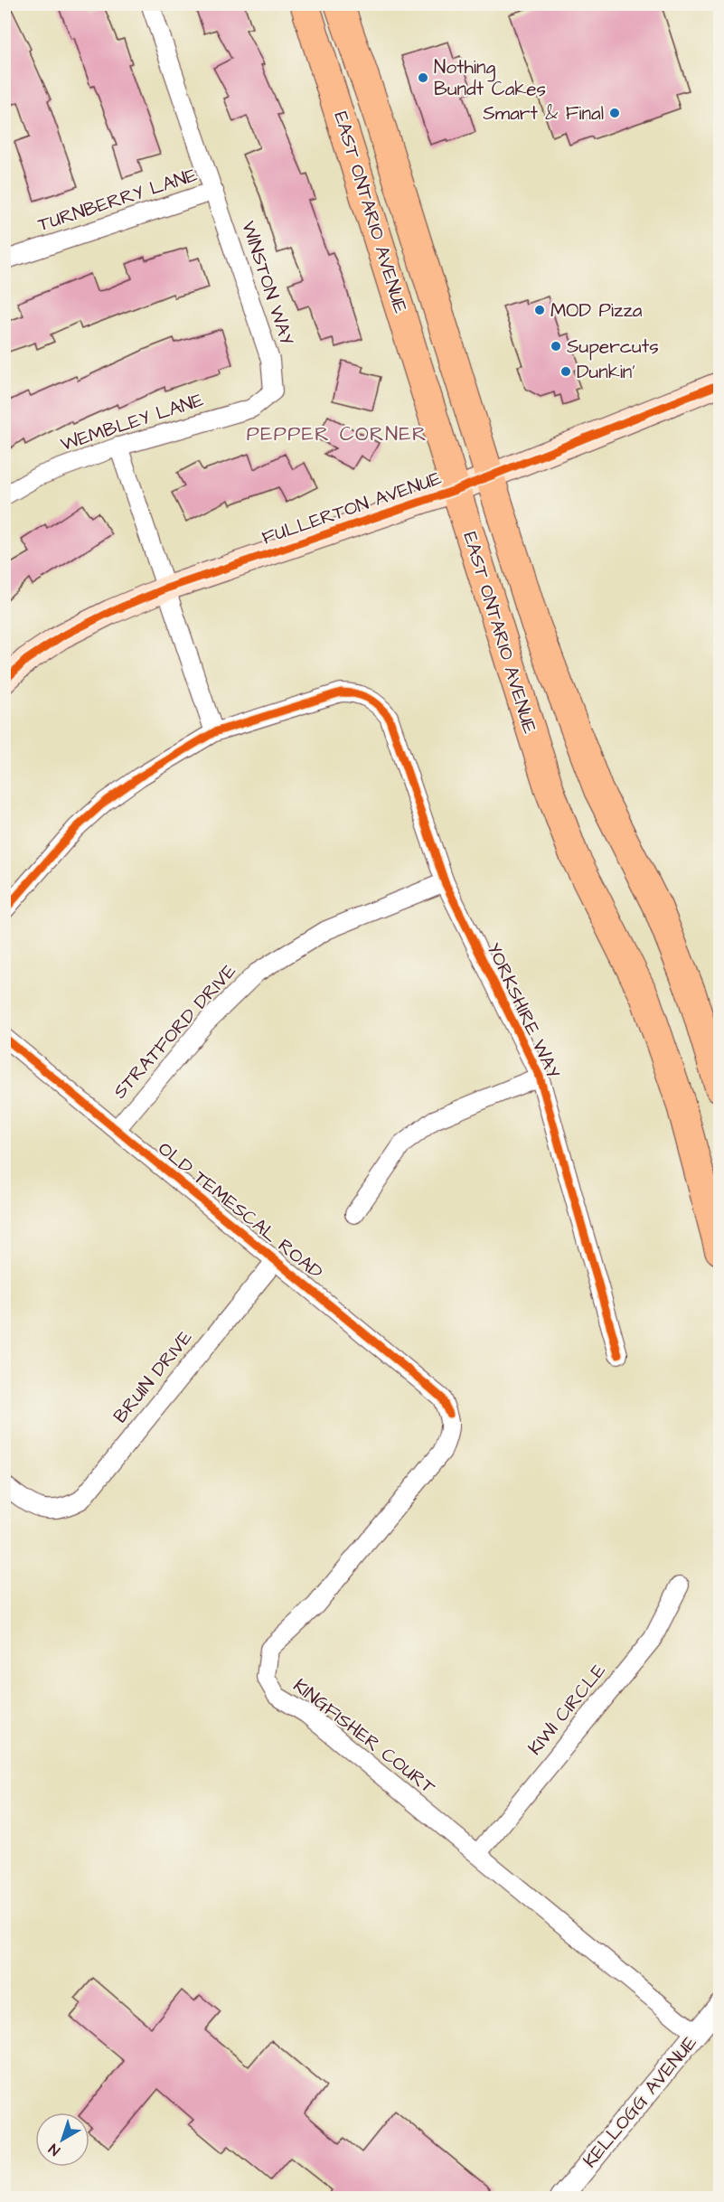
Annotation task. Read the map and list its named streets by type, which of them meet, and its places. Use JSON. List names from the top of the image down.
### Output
{
  "streets": {
    "main road": ["EAST ONTARIO AVENUE", "FULLERTON AVENUE"],
    "street": [
      "TURNBERRY LANE",
      "WINSTON WAY",
      "WEMBLEY LANE",
      "YORKSHIRE WAY",
      "STRATFORD DRIVE",
      "OLD TEMESCAL ROAD",
      "BRUIN DRIVE",
      "KIWI CIRCLE",
      "KINGFISHER COURT",
      "KELLOGG AVENUE"
    ]
  },
  "crossings": [
    ["TURNBERRY LANE", "WINSTON WAY"],
    ["EAST ONTARIO AVENUE", "FULLERTON AVENUE"],
    ["WINSTON WAY", "WEMBLEY LANE"],
    ["YORKSHIRE WAY", "STRATFORD DRIVE"],
    ["STRATFORD DRIVE", "OLD TEMESCAL ROAD"],
    ["OLD TEMESCAL ROAD", "BRUIN DRIVE"],
    ["OLD TEMESCAL ROAD", "KINGFISHER COURT"],
    ["KIWI CIRCLE", "KINGFISHER COURT"],
    ["KINGFISHER COURT", "KELLOGG AVENUE"]
  ],
  "districts": ["PEPPER CORNER"],
  "places": [
    "Nothing Bundt Cakes",
    "Smart & Final",
    "MOD Pizza",
    "Supercuts",
    "Dunkin'"
  ],
  "north": "bottom left"
}
